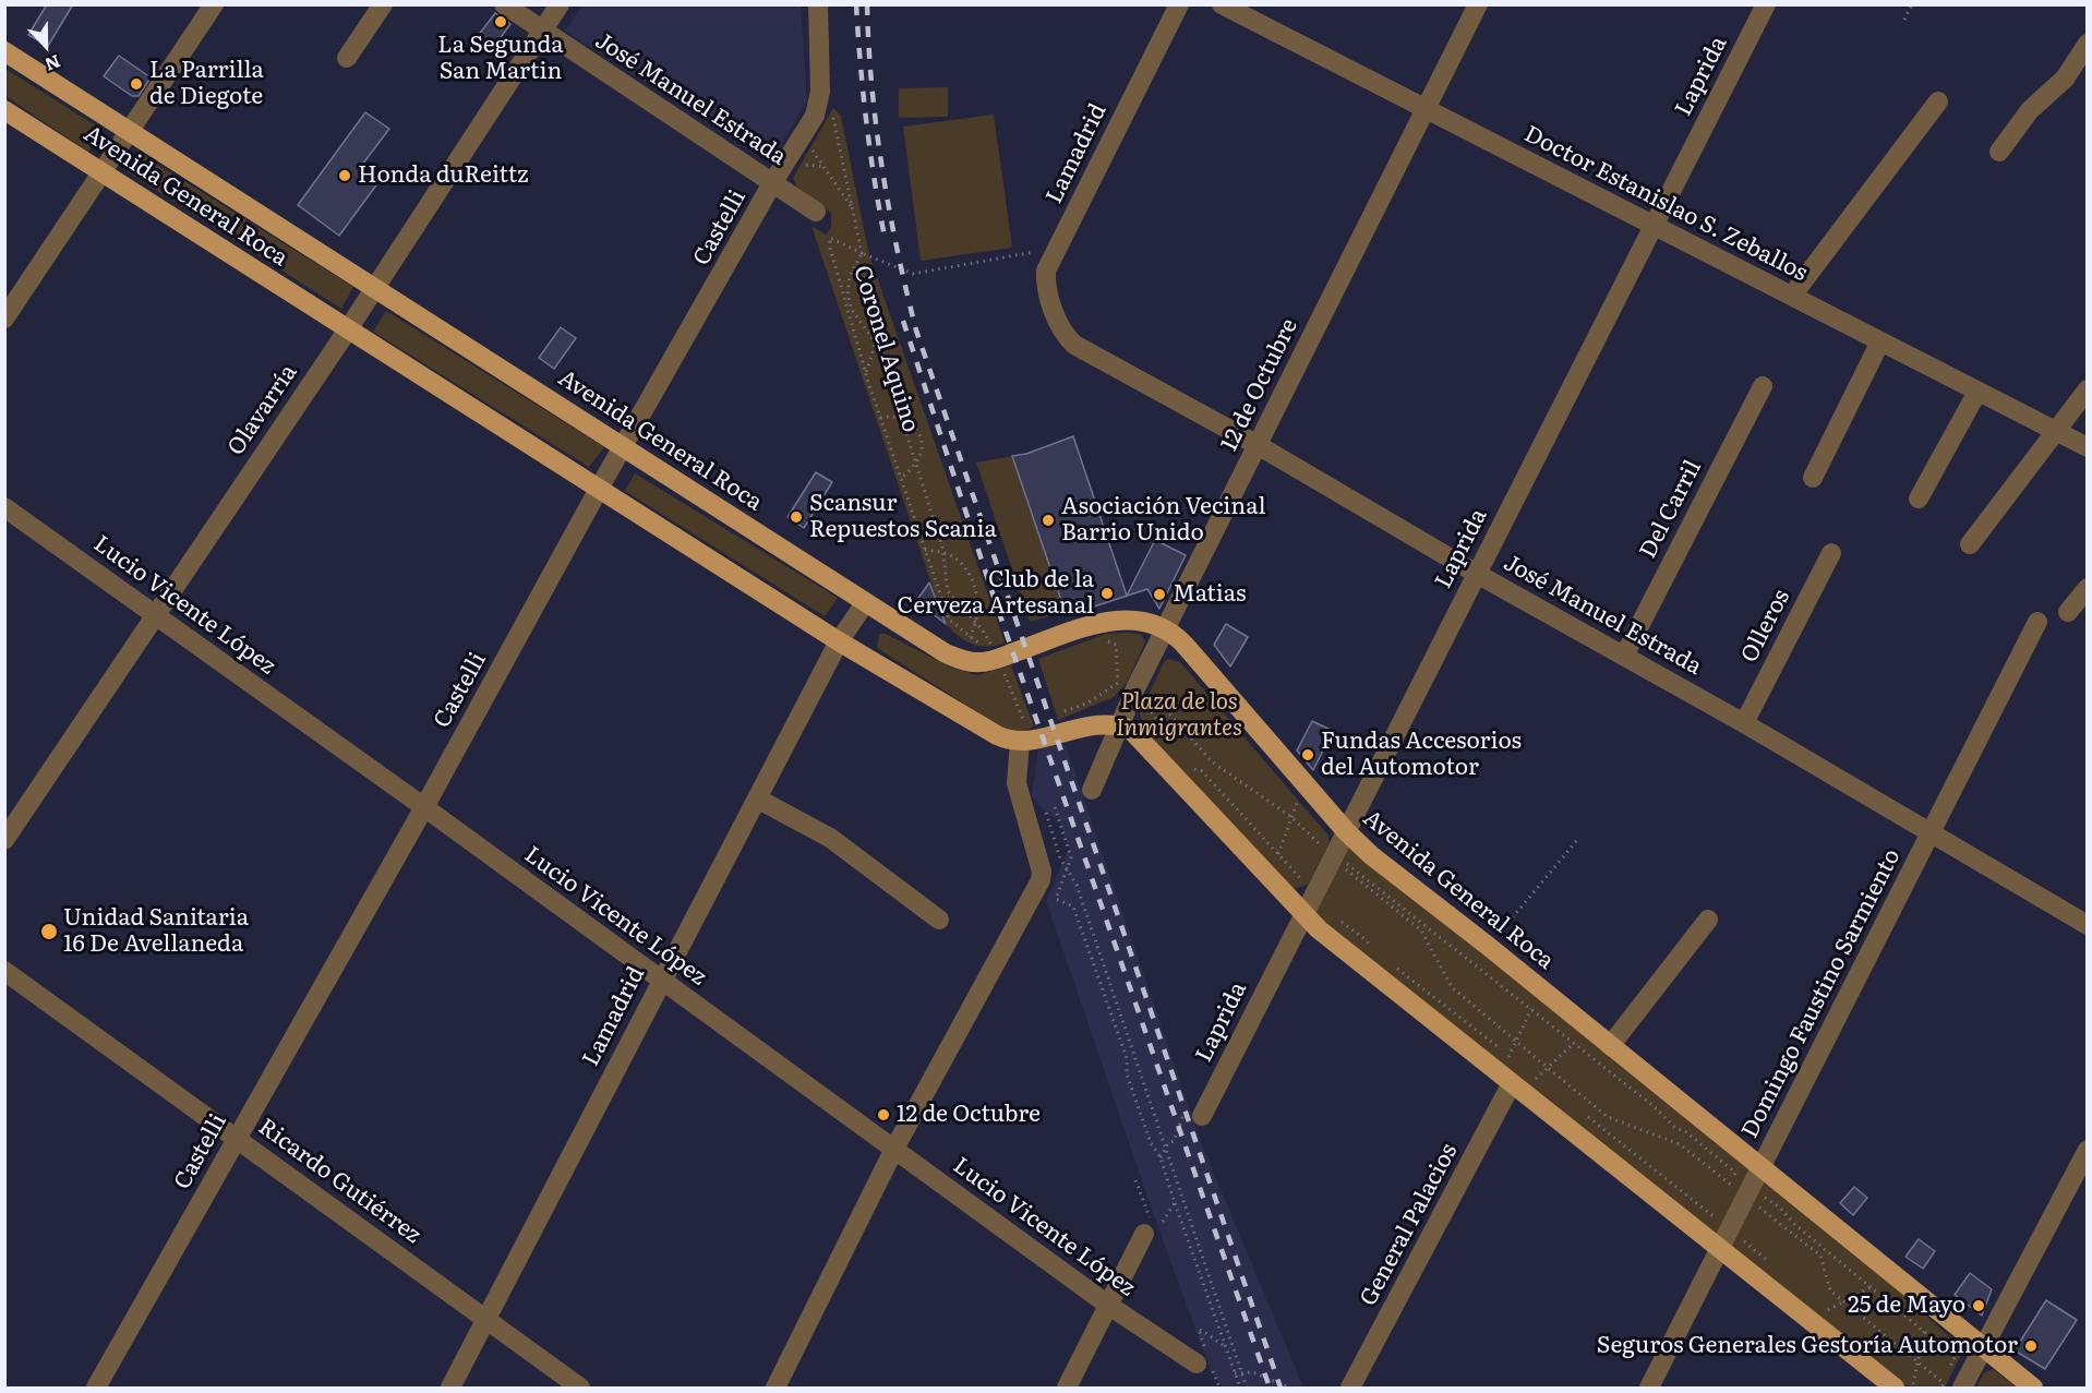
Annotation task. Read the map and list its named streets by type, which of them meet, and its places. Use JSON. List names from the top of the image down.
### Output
{
  "streets": {
    "main road": ["Avenida General Roca"],
    "street": [
      "Laprida",
      "José Manuel Estrada",
      "Lamadrid",
      "Doctor Estanislao S. Zeballos",
      "Castelli",
      "12 de Octubre",
      "Olavarría",
      "Del Carril",
      "Lucio Vicente López",
      "Olleros",
      "Domingo Faustino Sarmiento",
      "Ricardo Gutiérrez",
      "General Palacios"
    ],
    "path": ["Coronel Aquino"]
  },
  "crossings": [
    ["Laprida", "José Manuel Estrada"],
    ["Laprida", "Avenida General Roca"],
    ["Laprida", "Doctor Estanislao S. Zeballos"],
    ["José Manuel Estrada", "Lamadrid"],
    ["José Manuel Estrada", "Castelli"],
    ["José Manuel Estrada", "12 de Octubre"],
    ["José Manuel Estrada", "Olavarría"],
    ["José Manuel Estrada", "Del Carril"],
    ["José Manuel Estrada", "Olleros"],
    ["José Manuel Estrada", "Domingo Faustino Sarmiento"],
    ["Lamadrid", "Avenida General Roca"],
    ["Lamadrid", "Lucio Vicente López"],
    ["Lamadrid", "Ricardo Gutiérrez"],
    ["Avenida General Roca", "Castelli"],
    ["Avenida General Roca", "12 de Octubre"],
    ["Avenida General Roca", "Olavarría"],
    ["Avenida General Roca", "Domingo Faustino Sarmiento"],
    ["Doctor Estanislao S. Zeballos", "12 de Octubre"],
    ["Castelli", "Coronel Aquino"],
    ["Castelli", "Lucio Vicente López"],
    ["Castelli", "Ricardo Gutiérrez"],
    ["Olavarría", "Lucio Vicente López"]
  ],
  "parks": ["Plaza de los Inmigrantes"],
  "places": [
    "La Segunda San Martin",
    "La Parrilla de Diegote",
    "Honda duReittz",
    "Scansur Repuestos Scania",
    "Asociación Vecinal Barrio Unido",
    "Club de la Cerveza Artesanal",
    "Matias",
    "Fundas Accesorios del Automotor",
    "Unidad Sanitaria 16 De Avellaneda",
    "12 de Octubre",
    "25 de Mayo",
    "Seguros Generales Gestoría Automotor"
  ],
  "north": "bottom"
}
